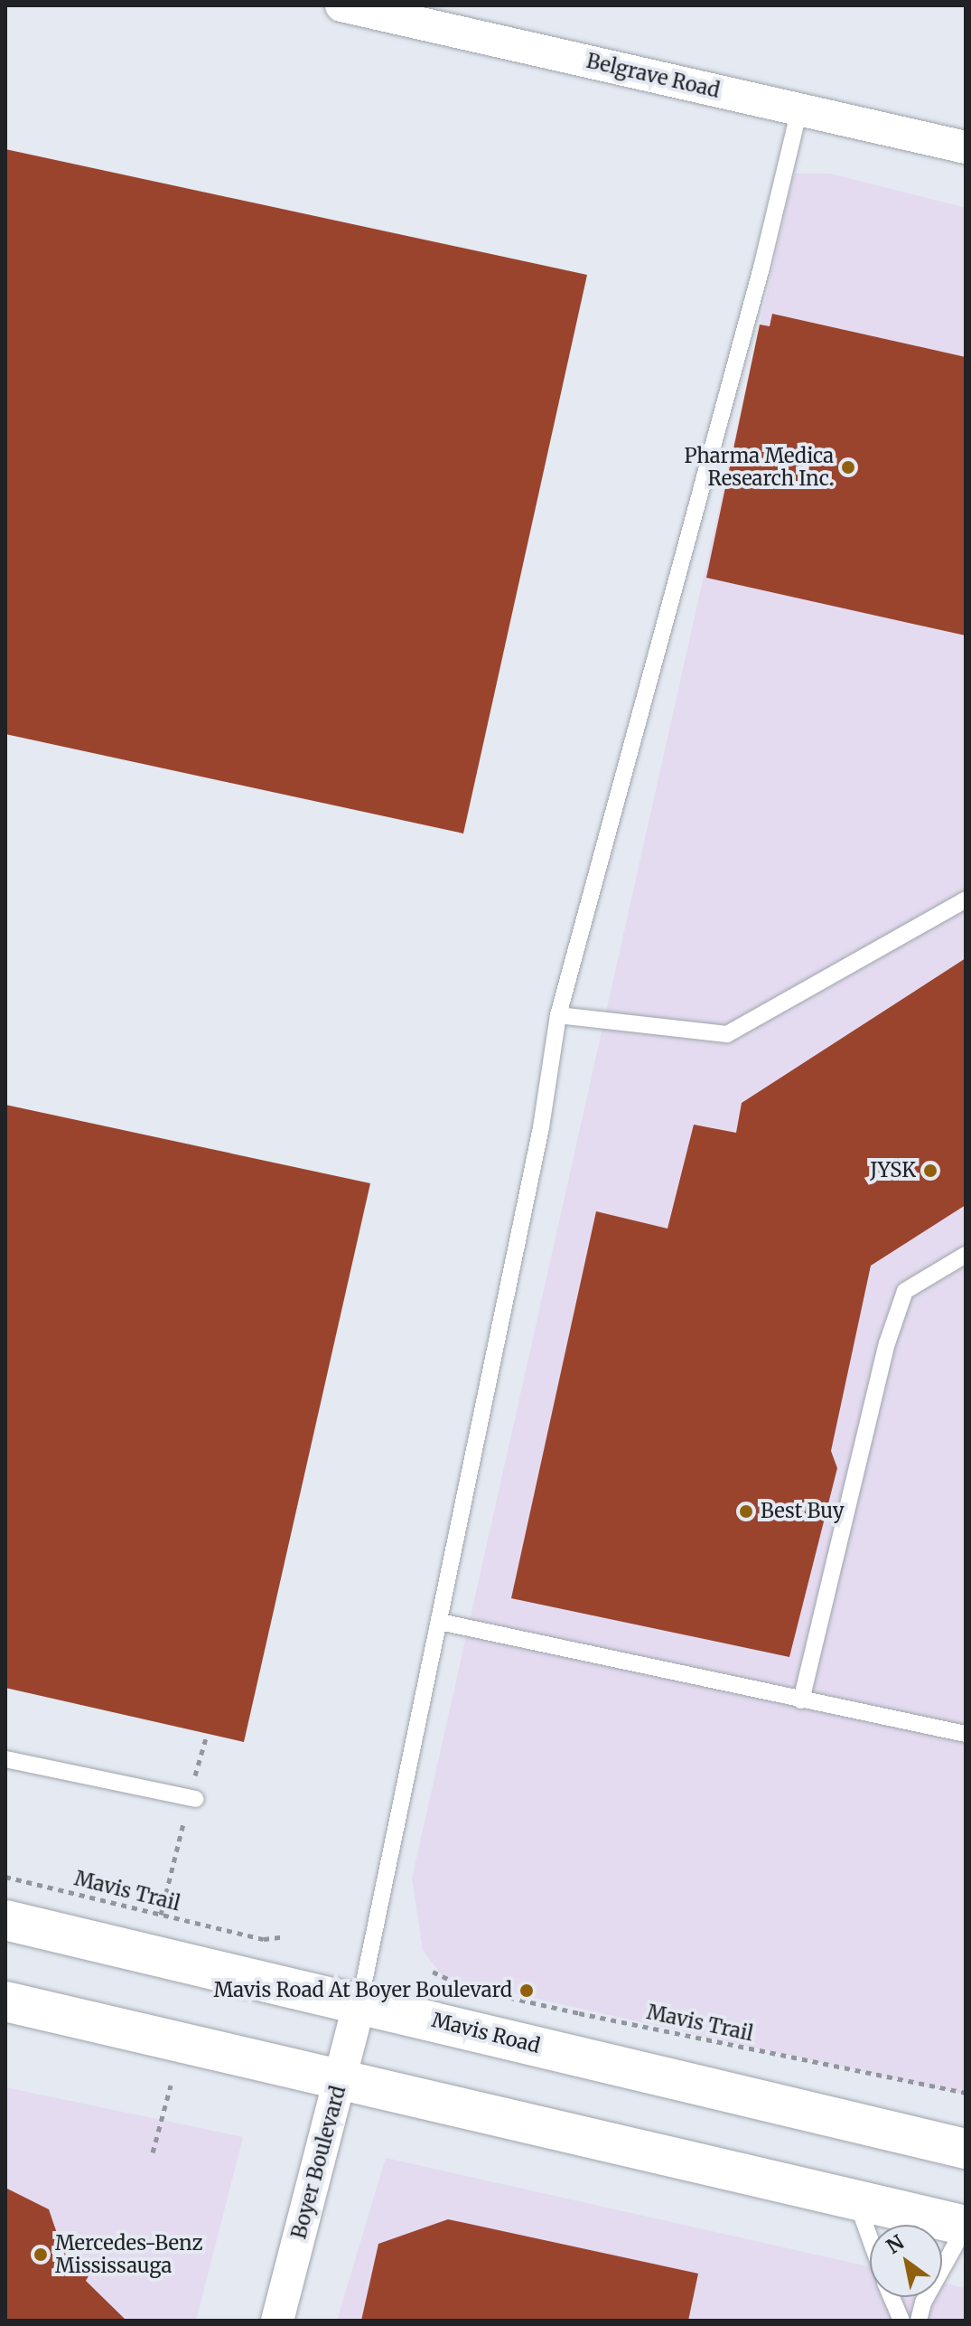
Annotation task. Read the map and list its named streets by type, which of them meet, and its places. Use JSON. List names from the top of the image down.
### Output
{
  "streets": {
    "main road": ["Mavis Road"],
    "street": ["Belgrave Road", "Boyer Boulevard"],
    "path": ["Mavis Trail"]
  },
  "crossings": [
    ["Mavis Road", "Boyer Boulevard"]
  ],
  "places": [
    "Pharma Medica Research Inc.",
    "JYSK",
    "Best Buy",
    "Mavis Road At Boyer Boulevard",
    "Mercedes-Benz Mississauga"
  ],
  "north": "top left"
}
